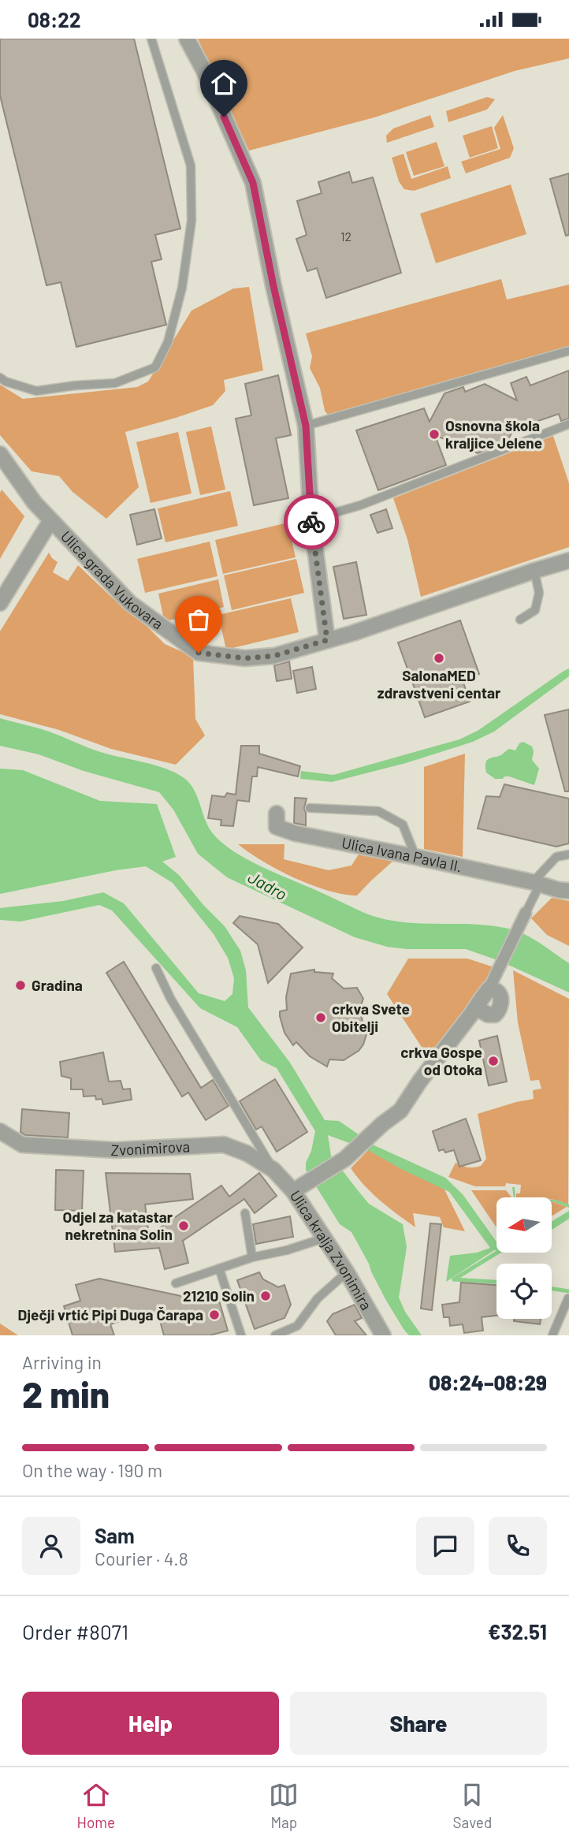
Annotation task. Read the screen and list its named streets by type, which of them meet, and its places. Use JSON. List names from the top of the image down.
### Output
{
  "streets": {
    "street": [
      "Ulica grada Vukovara",
      "Ulica Ivana Pavla II.",
      "Zvonimirova",
      "Ulica kralja Zvonimira"
    ]
  },
  "crossings": [
    ["Zvonimirova", "Ulica kralja Zvonimira"]
  ],
  "water": ["Jadro"],
  "places": [
    "Osnovna škola kraljice Jelene",
    "SalonaMED zdravstveni centar",
    "Gradina",
    "crkva Svete Obitelji",
    "crkva Gospe od Otoka",
    "Odjel za katastar nekretnina Solin",
    "21210 Solin",
    "Dječji vrtić Pipi Duga Čarapa"
  ],
  "house_numbers": ["12"],
  "north": "left",
  "page": {
    "status": "08:22",
    "heading": ["2 min", "Arriving in", "08:24–08:29"],
    "panel": [
      "Sam",
      "Courier · 4.8",
      "Order #8071",
      "€32.51"
    ],
    "bar": "On the way · 190 m",
    "buttons": ["Help", "Share"],
    "tabs": ["Home", "Map", "Saved"]
  }
}
